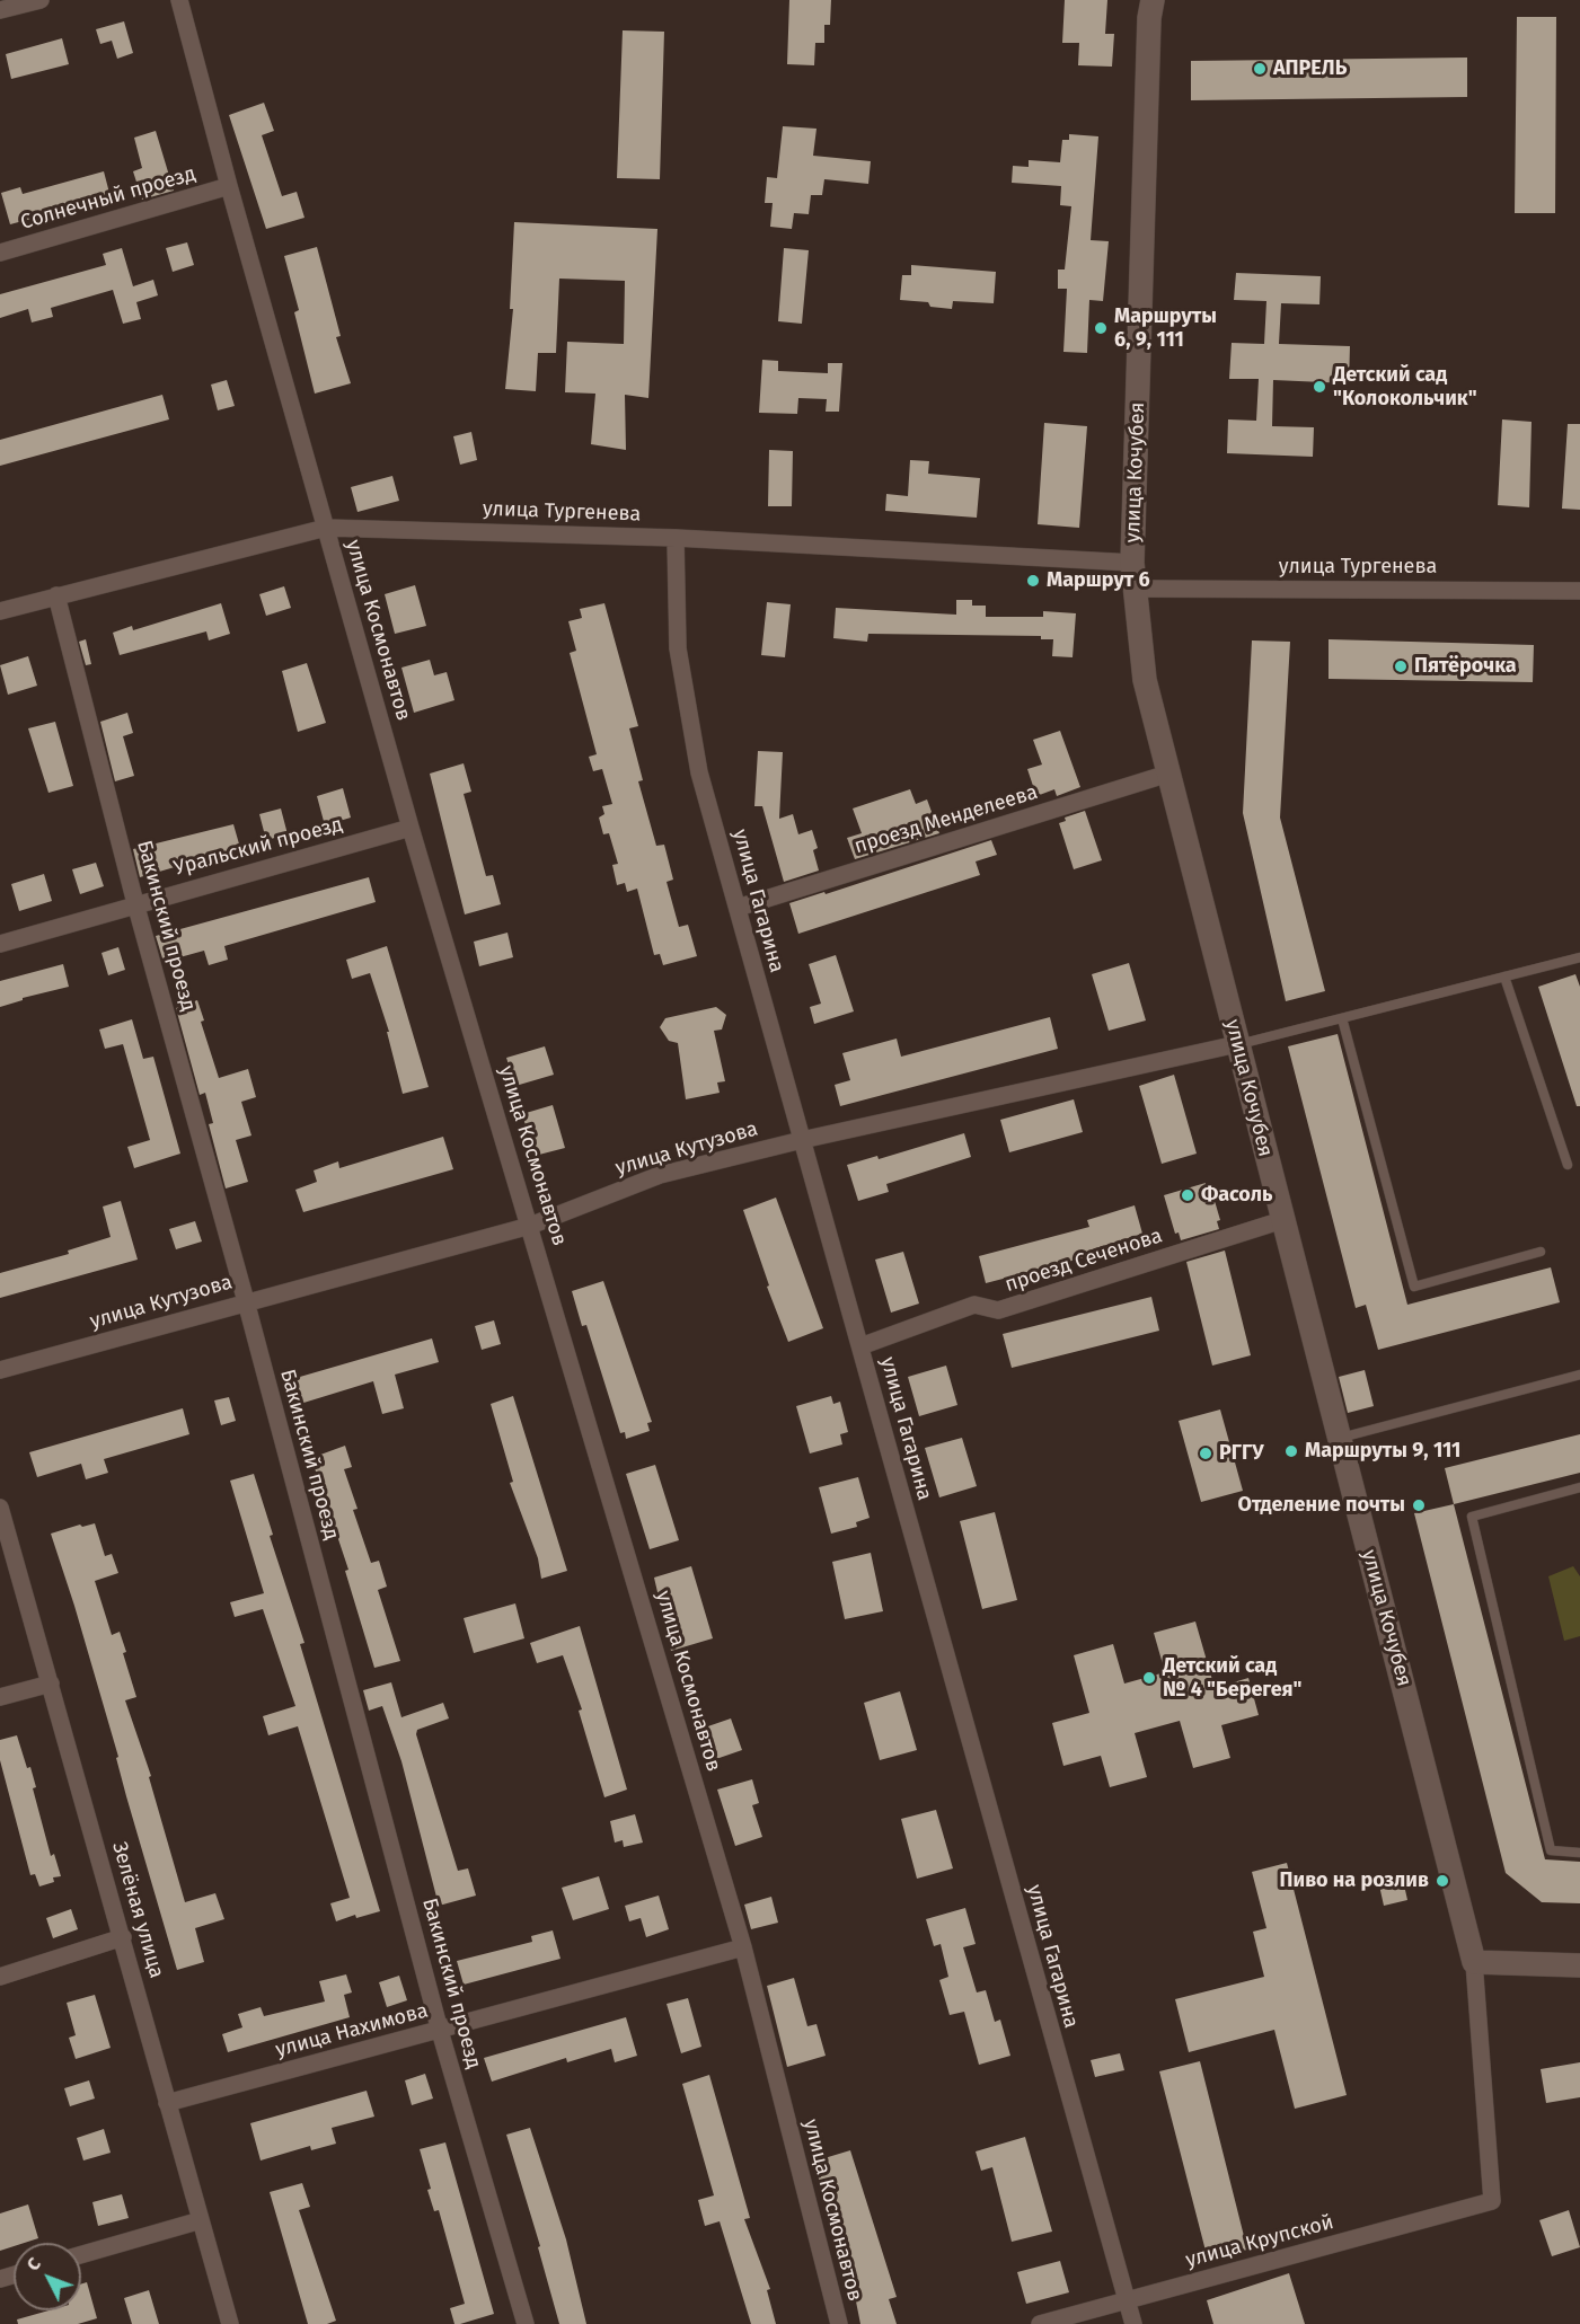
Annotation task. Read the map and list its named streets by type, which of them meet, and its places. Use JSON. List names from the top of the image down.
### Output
{
  "streets": {
    "main road": ["улица Кочубея"],
    "street": [
      "Солнечный проезд",
      "улица Тургенева",
      "улица Космонавтов",
      "проезд Менделеева",
      "Уральский проезд",
      "улица Гагарина",
      "Бакинский проезд",
      "улица Кутузова",
      "проезд Сеченова",
      "Зелёная улица",
      "улица Нахимова",
      "улица Крупской"
    ]
  },
  "crossings": [
    ["Солнечный проезд", "улица Космонавтов"],
    ["улица Кочубея", "улица Тургенева"],
    ["улица Кочубея", "проезд Менделеева"],
    ["улица Кочубея", "улица Кутузова"],
    ["улица Кочубея", "проезд Сеченова"],
    ["улица Кочубея", "улица Крупской"],
    ["улица Тургенева", "улица Космонавтов"],
    ["улица Тургенева", "улица Гагарина"],
    ["улица Тургенева", "Бакинский проезд"],
    ["улица Космонавтов", "Уральский проезд"],
    ["улица Космонавтов", "улица Кутузова"],
    ["улица Космонавтов", "улица Нахимова"],
    ["проезд Менделеева", "улица Гагарина"],
    ["Уральский проезд", "Бакинский проезд"],
    ["улица Гагарина", "улица Кутузова"],
    ["улица Гагарина", "проезд Сеченова"],
    ["улица Гагарина", "улица Крупской"],
    ["Бакинский проезд", "улица Кутузова"],
    ["Бакинский проезд", "улица Нахимова"],
    ["Зелёная улица", "улица Нахимова"]
  ],
  "places": [
    "АПРЕЛЬ",
    "Маршруты 6, 9, 111",
    "Детский сад \"Колокольчик\"",
    "Маршрут 6",
    "Пятёрочка",
    "Фасоль",
    "Маршруты 9, 111",
    "РГГУ",
    "Отделение почты",
    "Детский сад № 4 \"Берегея\"",
    "Пиво на розлив"
  ],
  "north": "top left"
}
